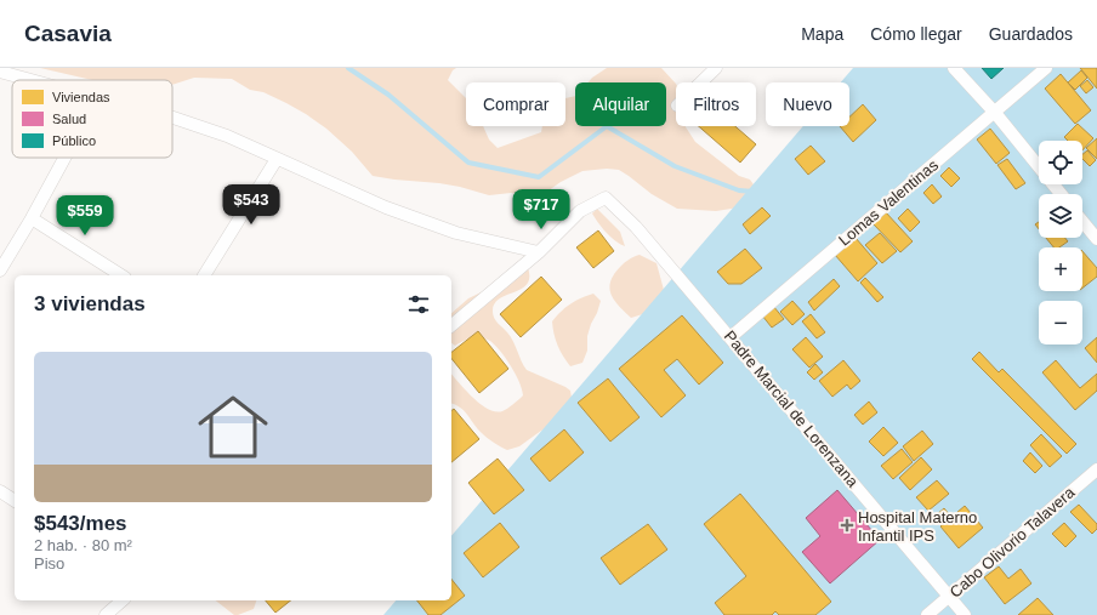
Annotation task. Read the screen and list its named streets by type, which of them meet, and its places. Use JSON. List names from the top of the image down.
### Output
{
  "streets": {
    "street": ["Lomas Valentinas", "Padre Marcial de Lorenzana", "Cabo Olivorio Talavera"]
  },
  "crossings": [
    ["Lomas Valentinas", "Padre Marcial de Lorenzana"],
    ["Padre Marcial de Lorenzana", "Cabo Olivorio Talavera"]
  ],
  "places": {
    "health": ["Hospital Materno Infantil IPS"]
  },
  "legend": ["Viviendas", "Salud", "Público"],
  "page": {
    "header": "Casavia",
    "nav": ["Mapa", "Cómo llegar", "Guardados"],
    "chip": [
      "Comprar",
      "Alquilar",
      "Filtros",
      "Nuevo"
    ],
    "map_buttons": ["+", "−"],
    "price": ["$543", "$717", "$559"],
    "heading": "3 viviendas",
    "list": [
      {
        "name": "$543/mes",
        "note": "2 hab. · 80 m² · Piso"
      }
    ]
  }
}
